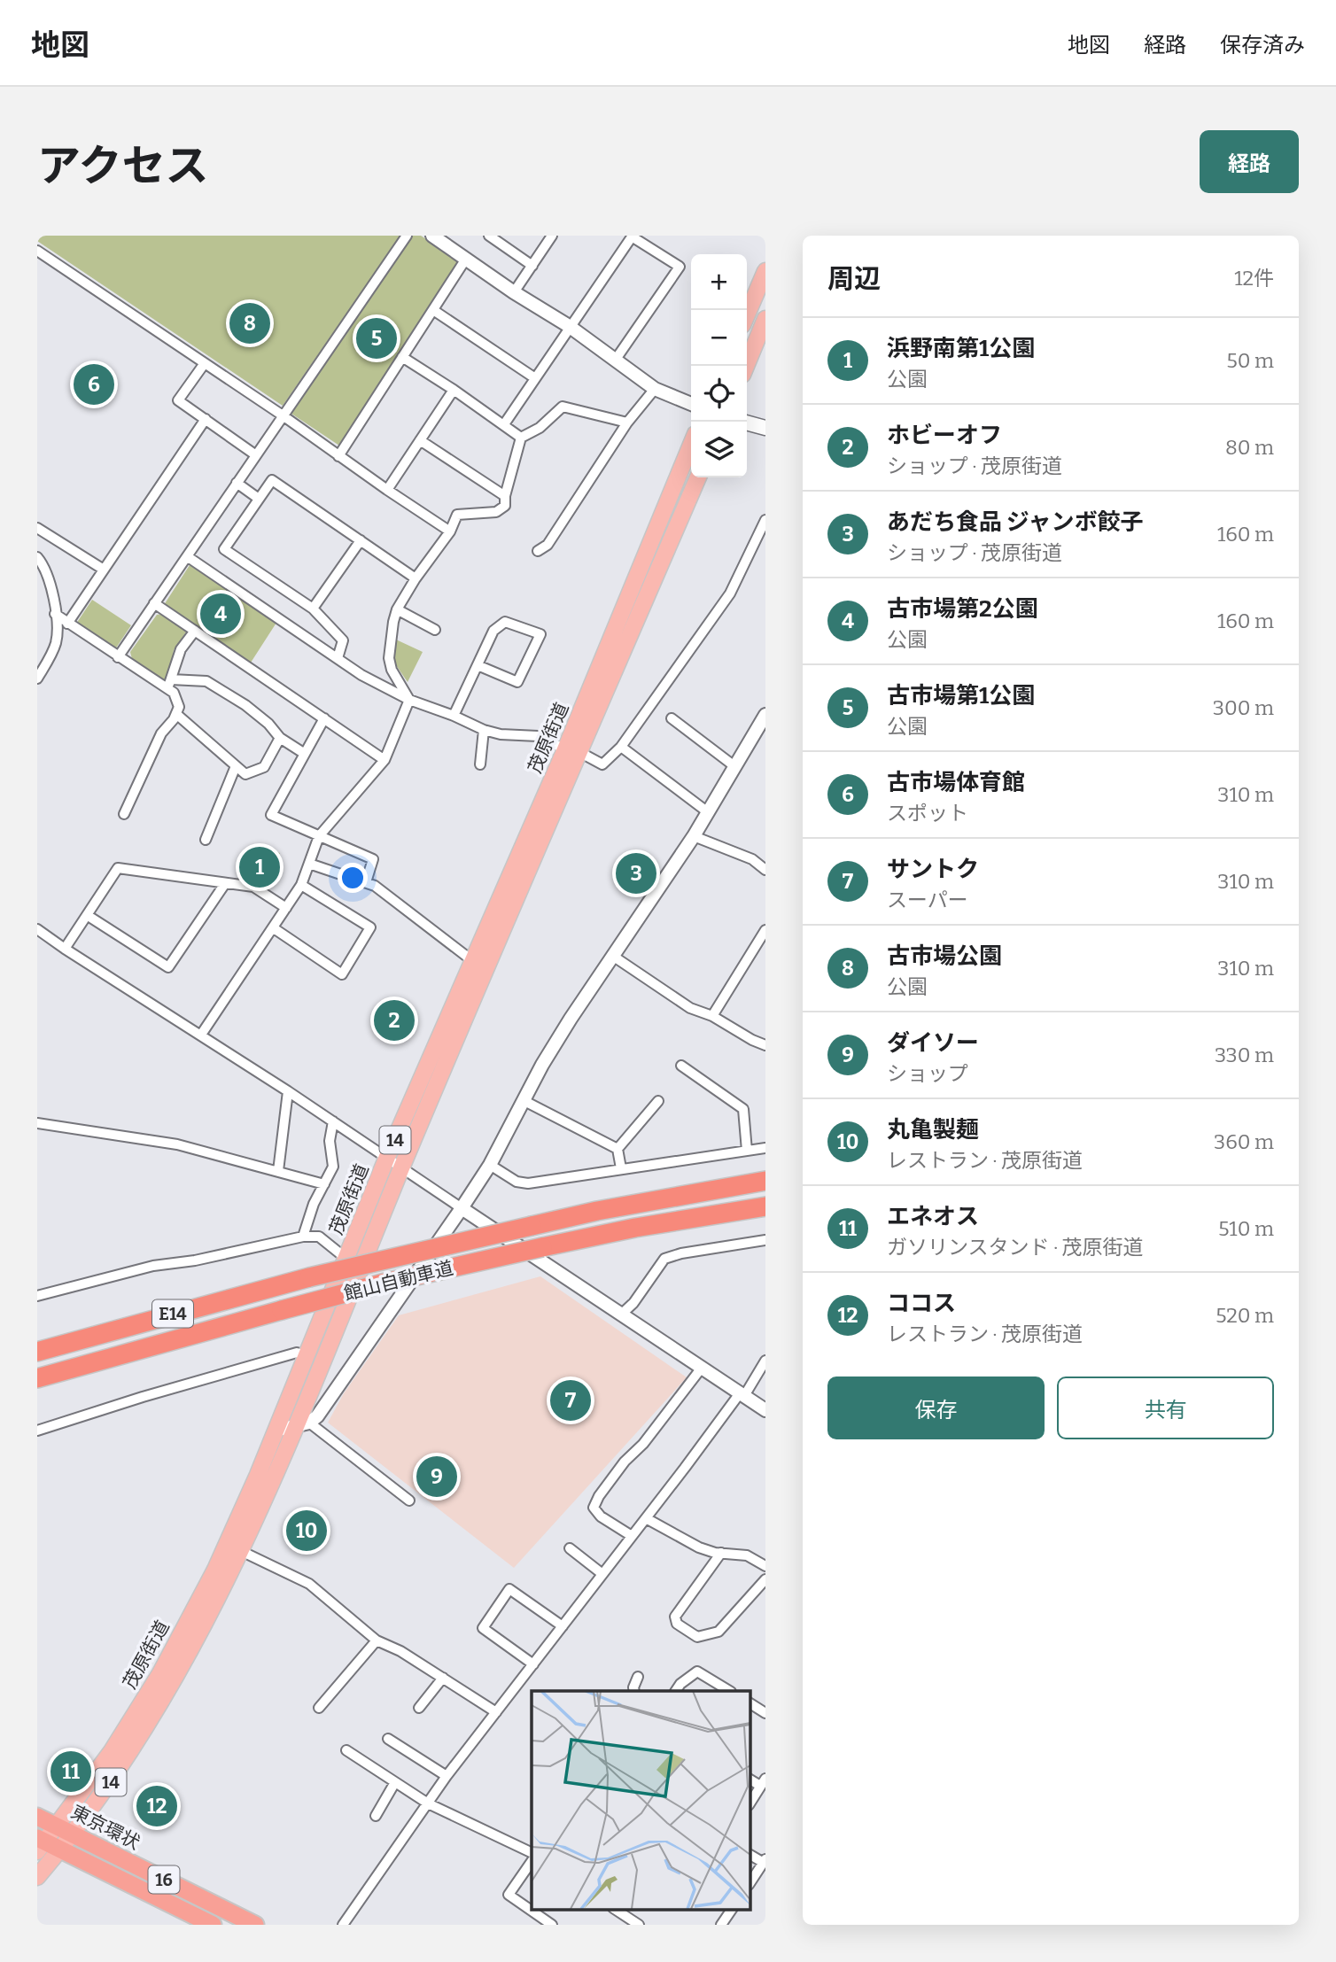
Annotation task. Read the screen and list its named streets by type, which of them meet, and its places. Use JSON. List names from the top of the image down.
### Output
{
  "streets": {
    "highway": [
      "館山自動車道",
      "E14",
      "東京環状",
      "16"
    ],
    "main road": ["茂原街道", "14"]
  },
  "crossings": [
    ["茂原街道", "東京環状"],
    ["茂原街道", "16"]
  ],
  "page": {
    "header": "地図",
    "nav": ["地図", "経路", "保存済み"],
    "title": "アクセス",
    "buttons": [
      "経路",
      ["保存", "共有"]
    ],
    "heading": ["周辺", "12件"],
    "map_buttons": ["+", "−"],
    "pins": [
      "8",
      "5",
      "6",
      "4",
      "1",
      "3",
      "2",
      "7",
      "9",
      "10",
      "11",
      "12"
    ],
    "list": [
      {
        "mark": "1",
        "name": "浜野南第1公園",
        "note": "公園",
        "value": "50 m"
      },
      {
        "mark": "2",
        "name": "ホビーオフ",
        "note": "ショップ · 茂原街道",
        "value": "80 m"
      },
      {
        "mark": "3",
        "name": "あだち食品 ジャンボ餃子",
        "note": "ショップ · 茂原街道",
        "value": "160 m"
      },
      {
        "mark": "4",
        "name": "古市場第2公園",
        "note": "公園",
        "value": "160 m"
      },
      {
        "mark": "5",
        "name": "古市場第1公園",
        "note": "公園",
        "value": "300 m"
      },
      {
        "mark": "6",
        "name": "古市場体育館",
        "note": "スポット",
        "value": "310 m"
      },
      {
        "mark": "7",
        "name": "サントク",
        "note": "スーパー",
        "value": "310 m"
      },
      {
        "mark": "8",
        "name": "古市場公園",
        "note": "公園",
        "value": "310 m"
      },
      {
        "mark": "9",
        "name": "ダイソー",
        "note": "ショップ",
        "value": "330 m"
      },
      {
        "mark": "10",
        "name": "丸亀製麺",
        "note": "レストラン · 茂原街道",
        "value": "360 m"
      },
      {
        "mark": "11",
        "name": "エネオス",
        "note": "ガソリンスタンド · 茂原街道",
        "value": "510 m"
      },
      {
        "mark": "12",
        "name": "ココス",
        "note": "レストラン · 茂原街道",
        "value": "520 m"
      }
    ]
  }
}
